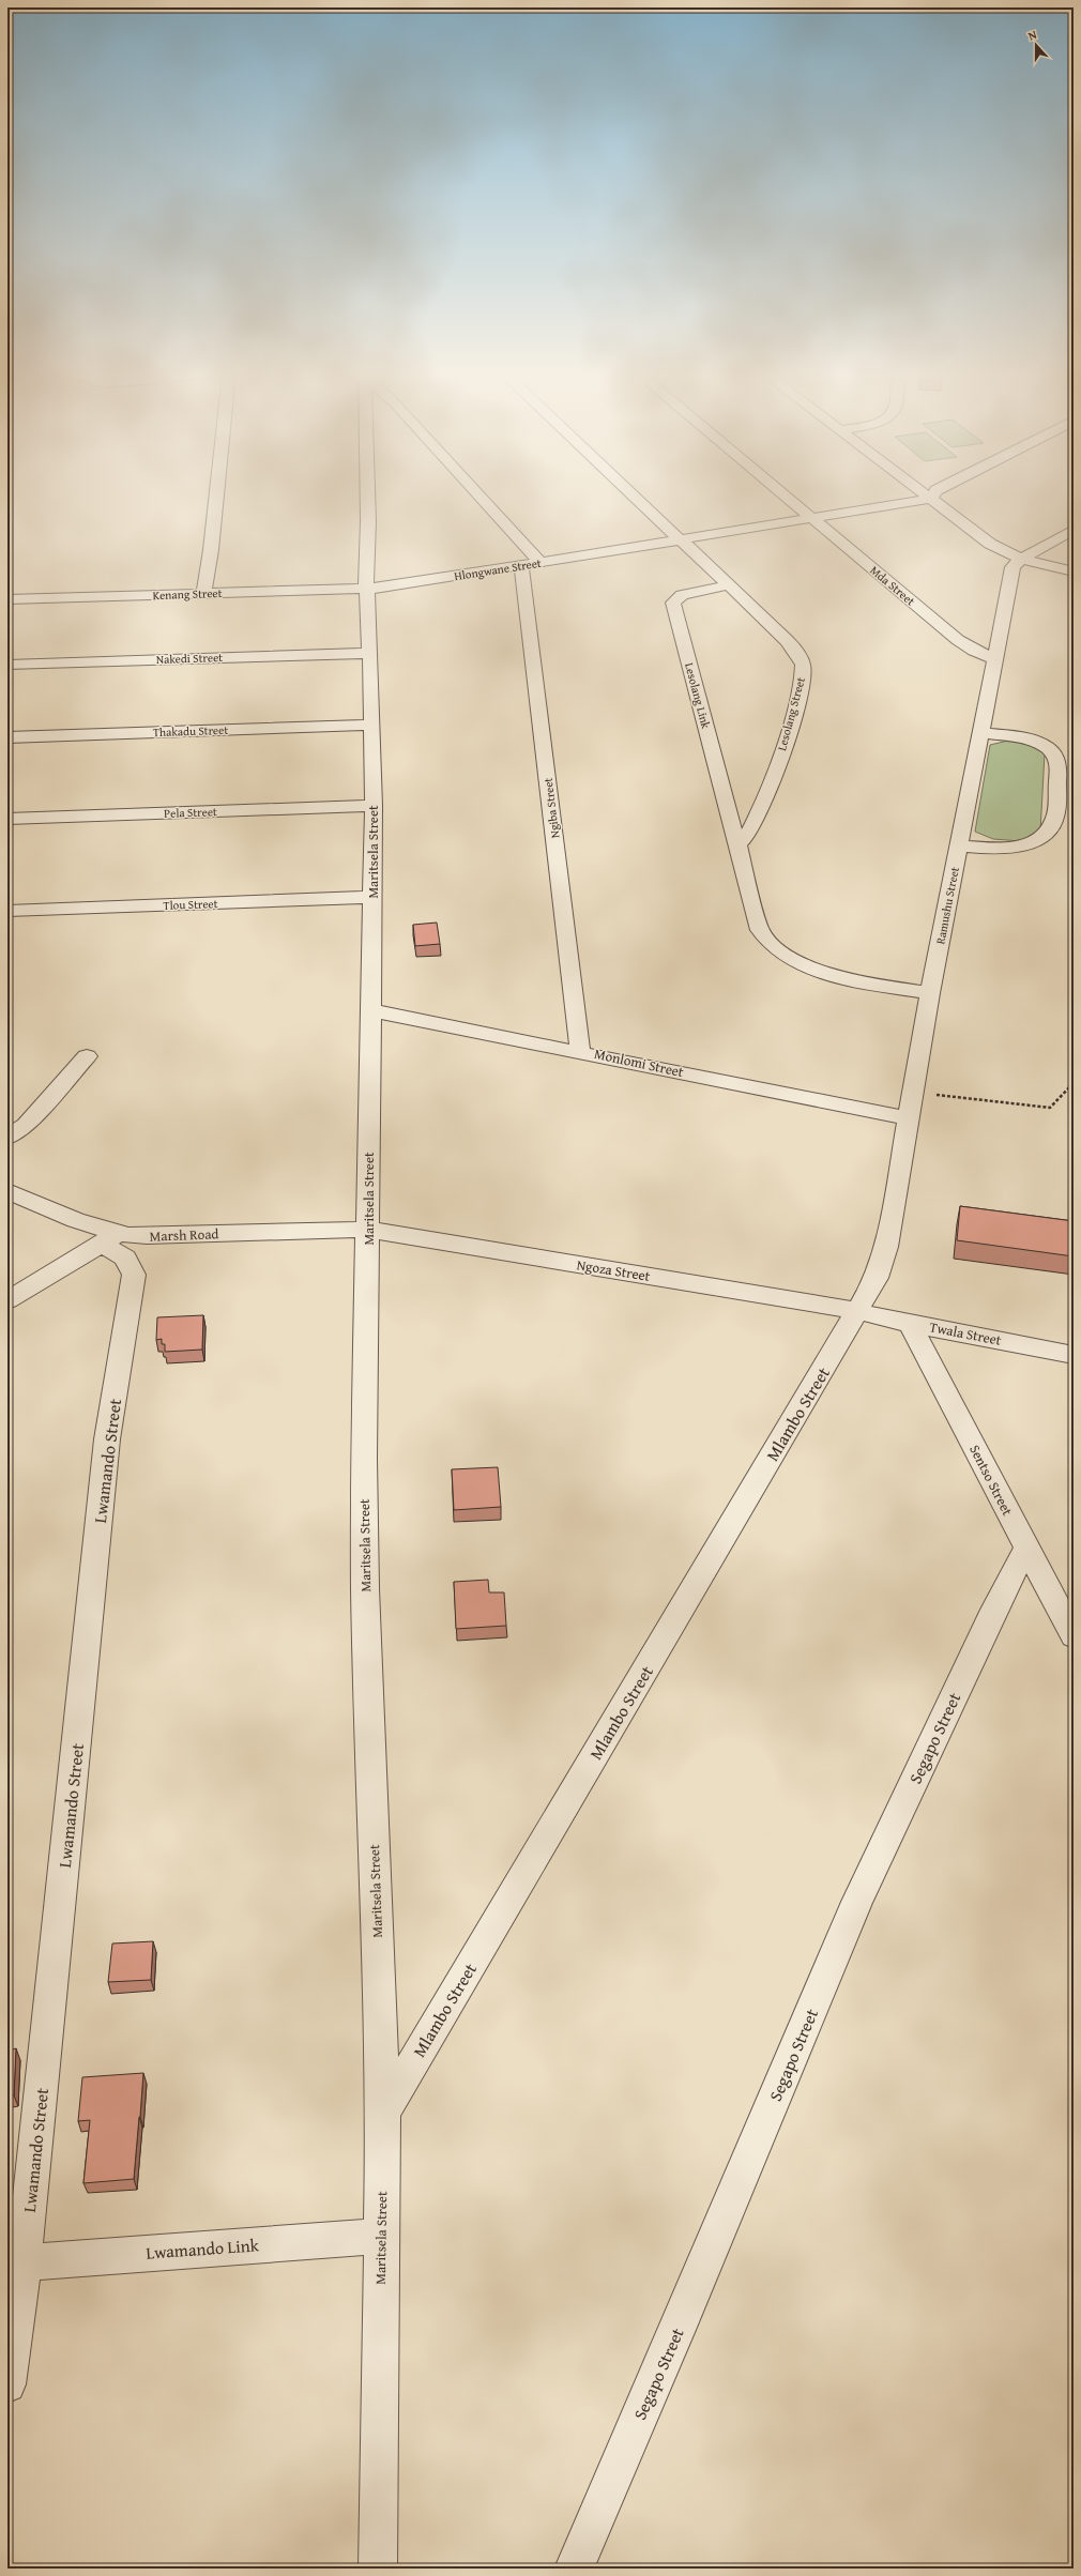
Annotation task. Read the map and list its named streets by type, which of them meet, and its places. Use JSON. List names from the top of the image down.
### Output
{
  "streets": {
    "street": [
      "Hlongwane Street",
      "Mda Street",
      "Kenang Street",
      "Nakedi Street",
      "Lesolang Link",
      "Lesolang Street",
      "Thakadu Street",
      "Ngiba Street",
      "Pela Street",
      "Maritsela Street",
      "Tlou Street",
      "Ramushu Street",
      "Monlomi Street",
      "Marsh Road",
      "Ngoza Street",
      "Twala Street",
      "Mlambo Street",
      "Lwamando Street",
      "Sentso Street",
      "Segapo Street",
      "Lwamando Link"
    ]
  },
  "crossings": [
    ["Hlongwane Street", "Mda Street"],
    ["Hlongwane Street", "Kenang Street"],
    ["Hlongwane Street", "Lesolang Street"],
    ["Hlongwane Street", "Ngiba Street"],
    ["Hlongwane Street", "Maritsela Street"],
    ["Mda Street", "Ramushu Street"],
    ["Kenang Street", "Maritsela Street"],
    ["Nakedi Street", "Maritsela Street"],
    ["Lesolang Link", "Lesolang Street"],
    ["Thakadu Street", "Maritsela Street"],
    ["Ngiba Street", "Monlomi Street"],
    ["Pela Street", "Maritsela Street"],
    ["Maritsela Street", "Tlou Street"],
    ["Maritsela Street", "Monlomi Street"],
    ["Maritsela Street", "Marsh Road"],
    ["Maritsela Street", "Ngoza Street"],
    ["Maritsela Street", "Mlambo Street"],
    ["Maritsela Street", "Lwamando Link"],
    ["Ramushu Street", "Monlomi Street"],
    ["Ramushu Street", "Ngoza Street"],
    ["Ramushu Street", "Twala Street"],
    ["Ramushu Street", "Mlambo Street"],
    ["Marsh Road", "Ngoza Street"],
    ["Marsh Road", "Lwamando Street"],
    ["Ngoza Street", "Twala Street"],
    ["Ngoza Street", "Mlambo Street"],
    ["Twala Street", "Mlambo Street"],
    ["Twala Street", "Sentso Street"],
    ["Lwamando Street", "Lwamando Link"],
    ["Sentso Street", "Segapo Street"]
  ],
  "north": "top"
}
